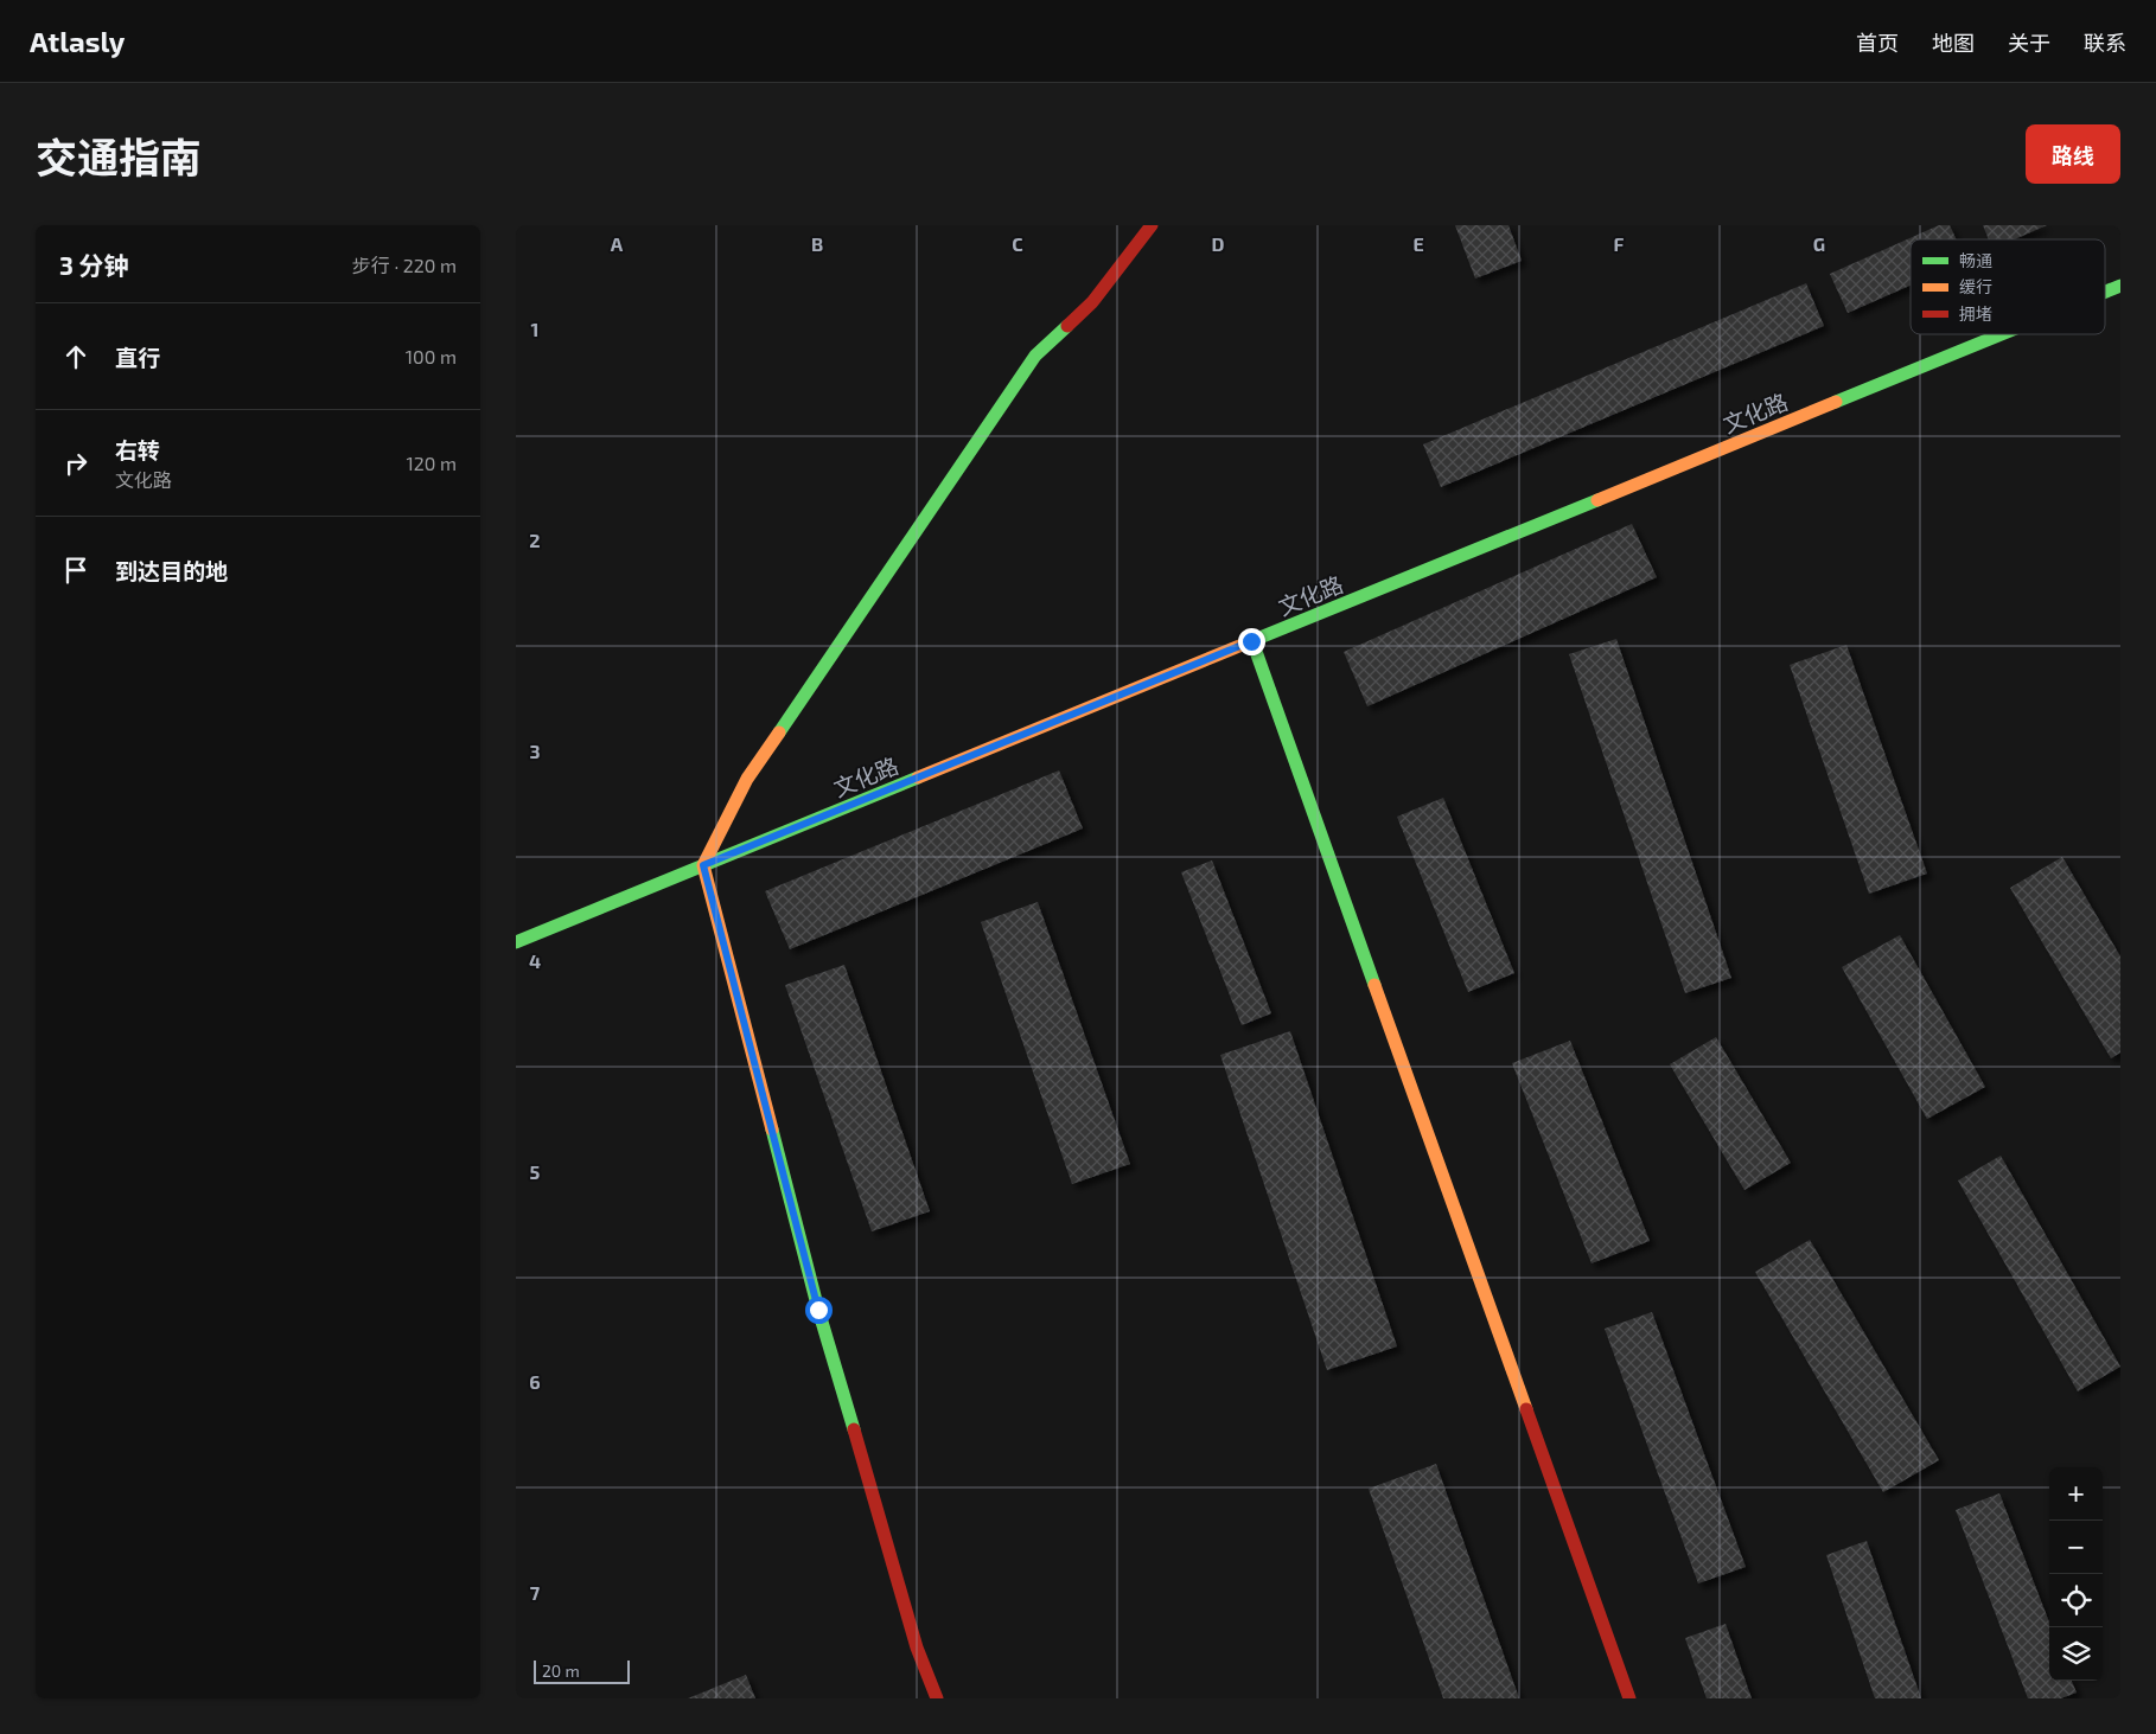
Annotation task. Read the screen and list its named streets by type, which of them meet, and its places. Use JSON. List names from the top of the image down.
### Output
{
  "streets": {
    "street": ["文化路"]
  },
  "legend": ["畅通", "缓行", "拥堵"],
  "scale_bar": "20 m",
  "page": {
    "header": "Atlasly",
    "nav": [
      "首页",
      "地图",
      "关于",
      "联系"
    ],
    "title": "交通指南",
    "buttons": "路线",
    "heading": ["3 分钟", "步行 · 220 m"],
    "list": [
      ["直行", "100 m"],
      ["右转", "文化路", "120 m"],
      "到达目的地"
    ],
    "map_buttons": ["+", "−"],
    "scale": "20 m"
  },
  "grid": {
    "columns": [
      "A",
      "B",
      "C",
      "D",
      "E",
      "F",
      "G"
    ],
    "rows": [
      "1",
      "2",
      "3",
      "4",
      "5",
      "6",
      "7"
    ]
  }
}
